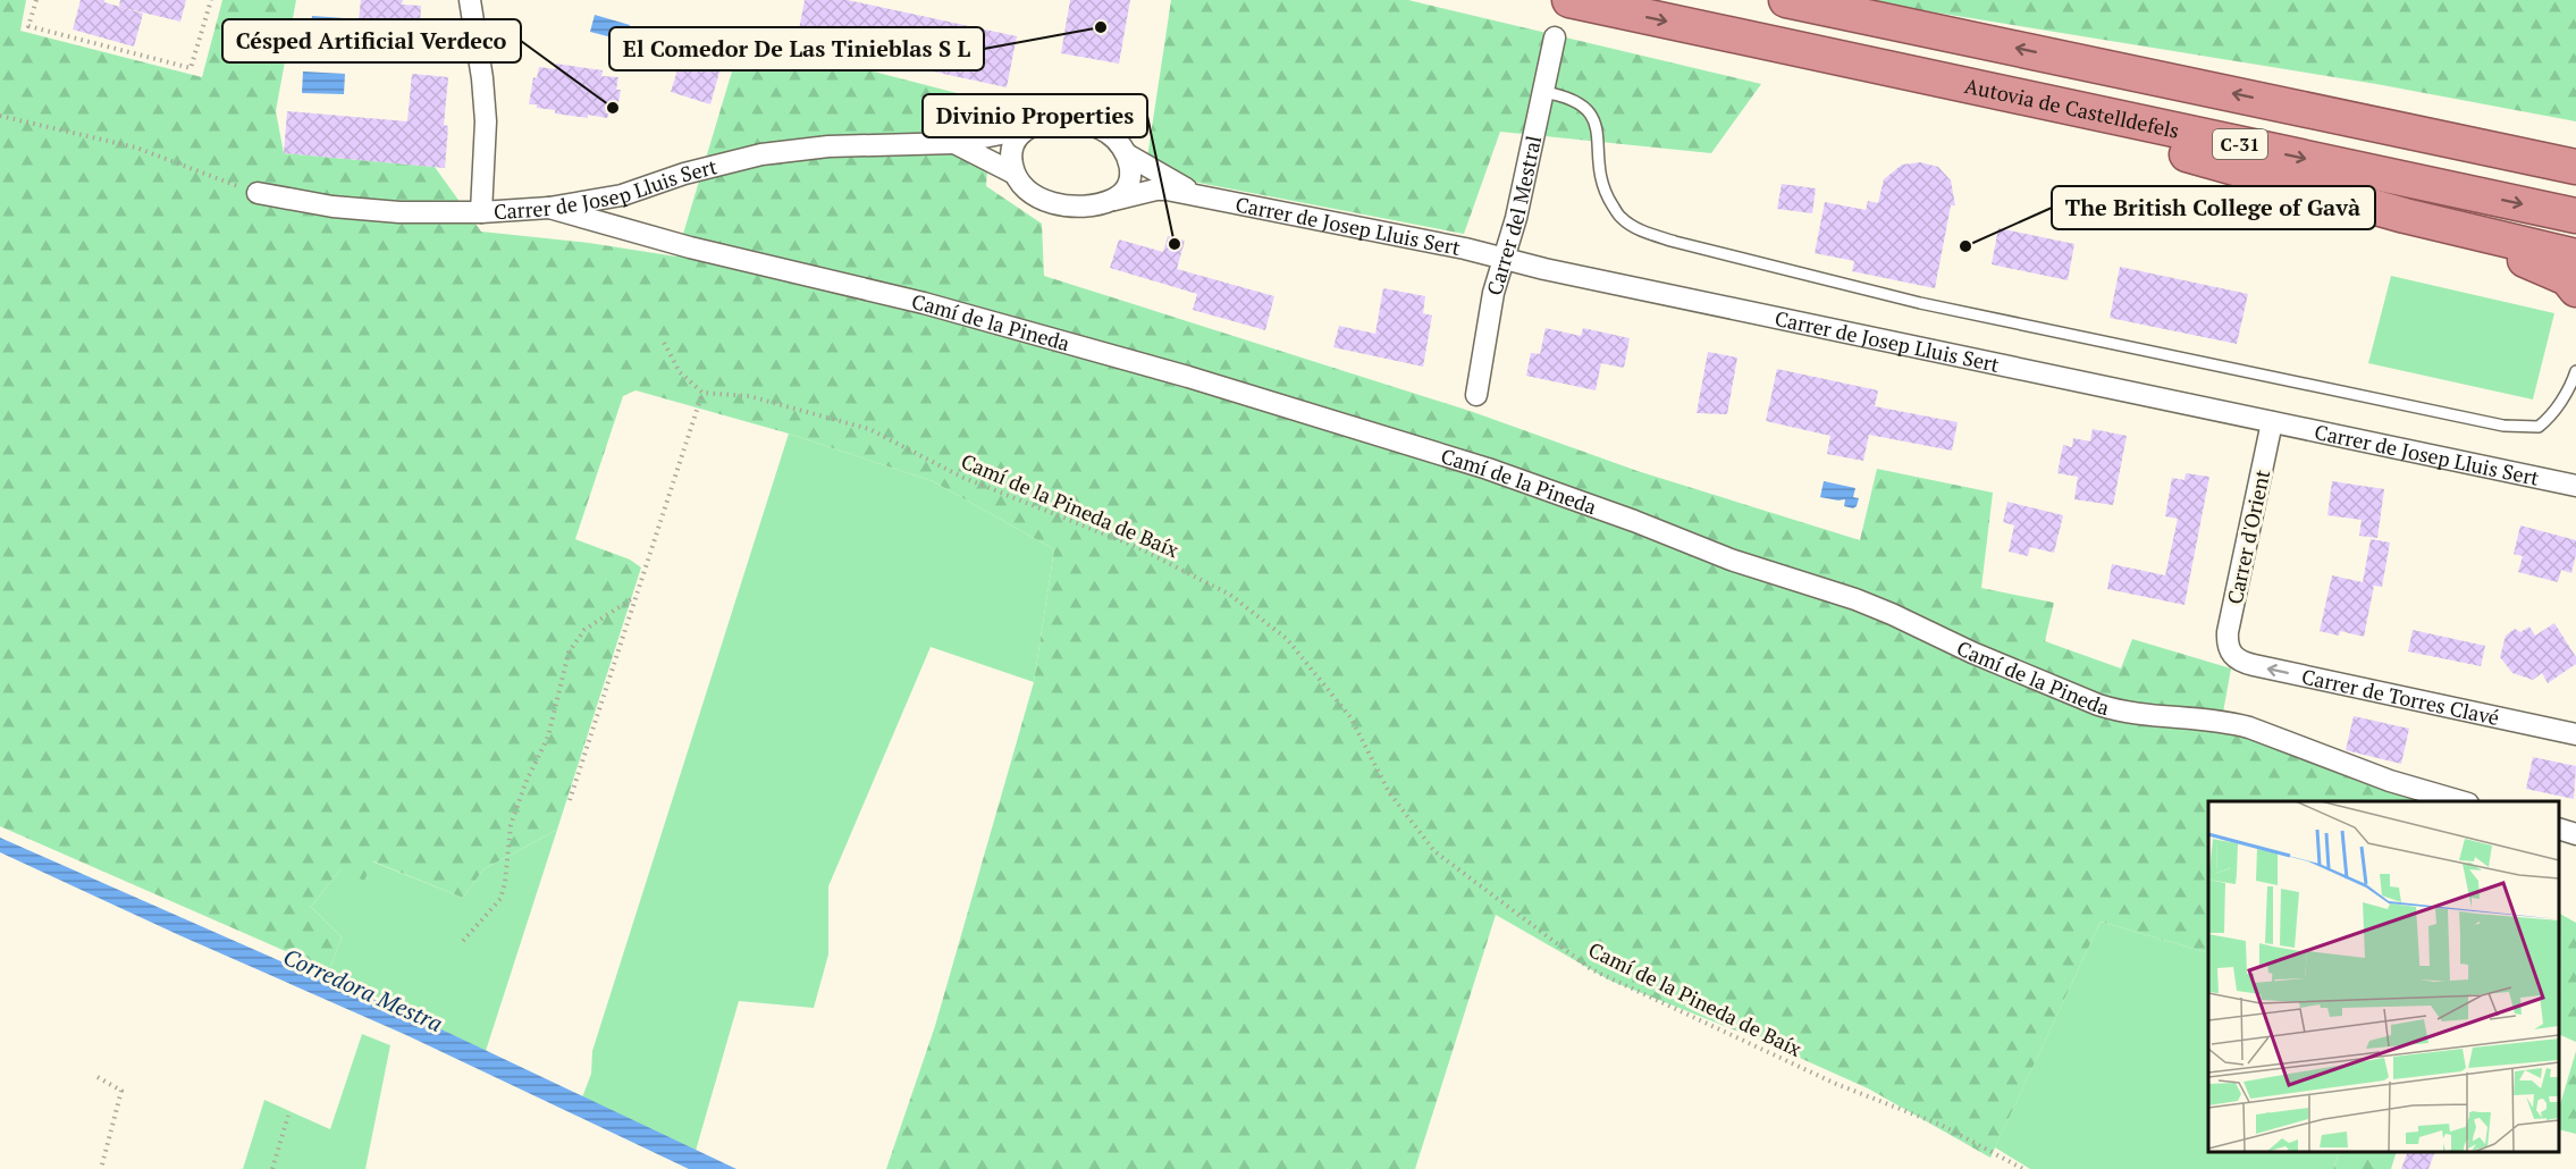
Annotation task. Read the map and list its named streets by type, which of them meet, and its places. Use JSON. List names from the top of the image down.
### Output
{
  "streets": {
    "highway": ["Autovia de Castelldefels", "C-31"],
    "street": [
      "Carrer de Josep Lluis Sert",
      "Carrer del Mestral",
      "Camí de la Pineda",
      "Carrer d'Orient",
      "Carrer de Torres Clavé"
    ],
    "path": ["Camí de la Pineda de Baíx"]
  },
  "crossings": [
    ["Carrer de Josep Lluis Sert", "Carrer del Mestral"],
    ["Carrer de Josep Lluis Sert", "Camí de la Pineda"],
    ["Carrer de Josep Lluis Sert", "Carrer d'Orient"],
    ["Carrer d'Orient", "Carrer de Torres Clavé"]
  ],
  "one_way": ["Carrer de Torres Clavé"],
  "water": ["Corredora Mestra"],
  "places": [
    "El Comedor De Las Tinieblas S L",
    "Césped Artificial Verdeco",
    "Divinio Properties",
    "The British College of Gavà"
  ]
}
